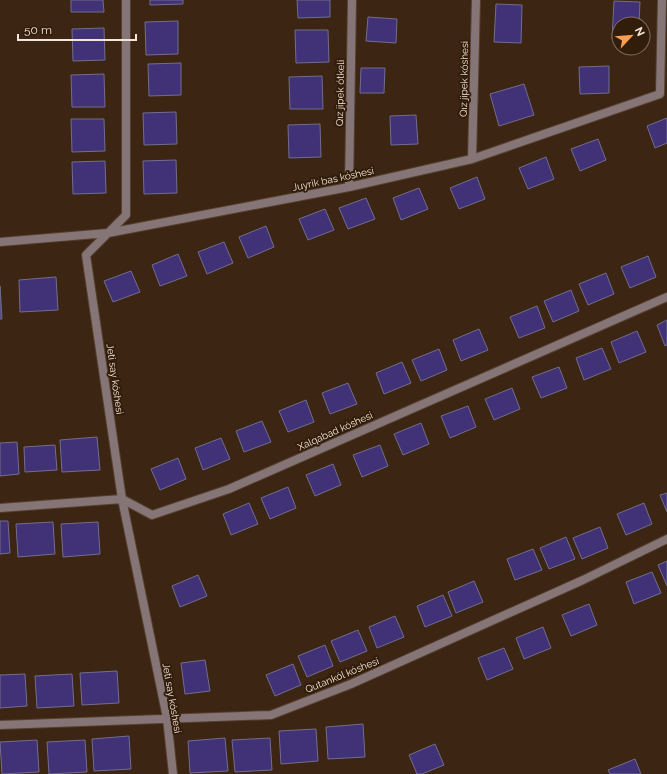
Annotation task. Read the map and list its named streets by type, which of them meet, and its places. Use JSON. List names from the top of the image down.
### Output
{
  "streets": {
    "street": [
      "Qız jipek kóshesi",
      "Qız jipek ótkeli",
      "Juyrik bas kóshesi",
      "Jeti say kóshesi",
      "Xalqabad kóshesi",
      "Qutankól kóshesi"
    ]
  },
  "crossings": [
    ["Qız jipek kóshesi", "Juyrik bas kóshesi"],
    ["Qız jipek ótkeli", "Juyrik bas kóshesi"],
    ["Juyrik bas kóshesi", "Jeti say kóshesi"],
    ["Jeti say kóshesi", "Xalqabad kóshesi"],
    ["Jeti say kóshesi", "Qutankól kóshesi"]
  ],
  "scale_bar": "50 m",
  "north": "top right"
}
